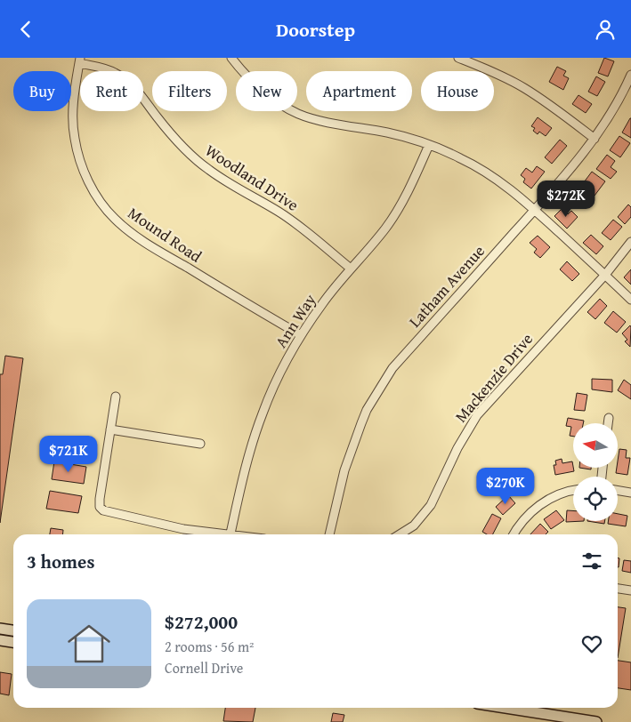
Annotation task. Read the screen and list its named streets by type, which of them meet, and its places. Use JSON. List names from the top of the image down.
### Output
{
  "streets": {
    "street": [
      "Woodland Drive",
      "Mound Road",
      "Latham Avenue",
      "Ann Way",
      "Mackenzie Drive"
    ]
  },
  "crossings": [
    ["Woodland Drive", "Mound Road"],
    ["Woodland Drive", "Ann Way"],
    ["Mound Road", "Ann Way"]
  ],
  "north": "left",
  "page": {
    "header": "Doorstep",
    "chip": [
      "Buy",
      "Rent",
      "Filters",
      "New",
      "Apartment",
      "House"
    ],
    "price": ["$272K", "$721K", "$270K"],
    "heading": "3 homes",
    "list": [
      {
        "name": "$272,000",
        "note": "2 rooms · 56 m² · Cornell Drive"
      }
    ]
  }
}
